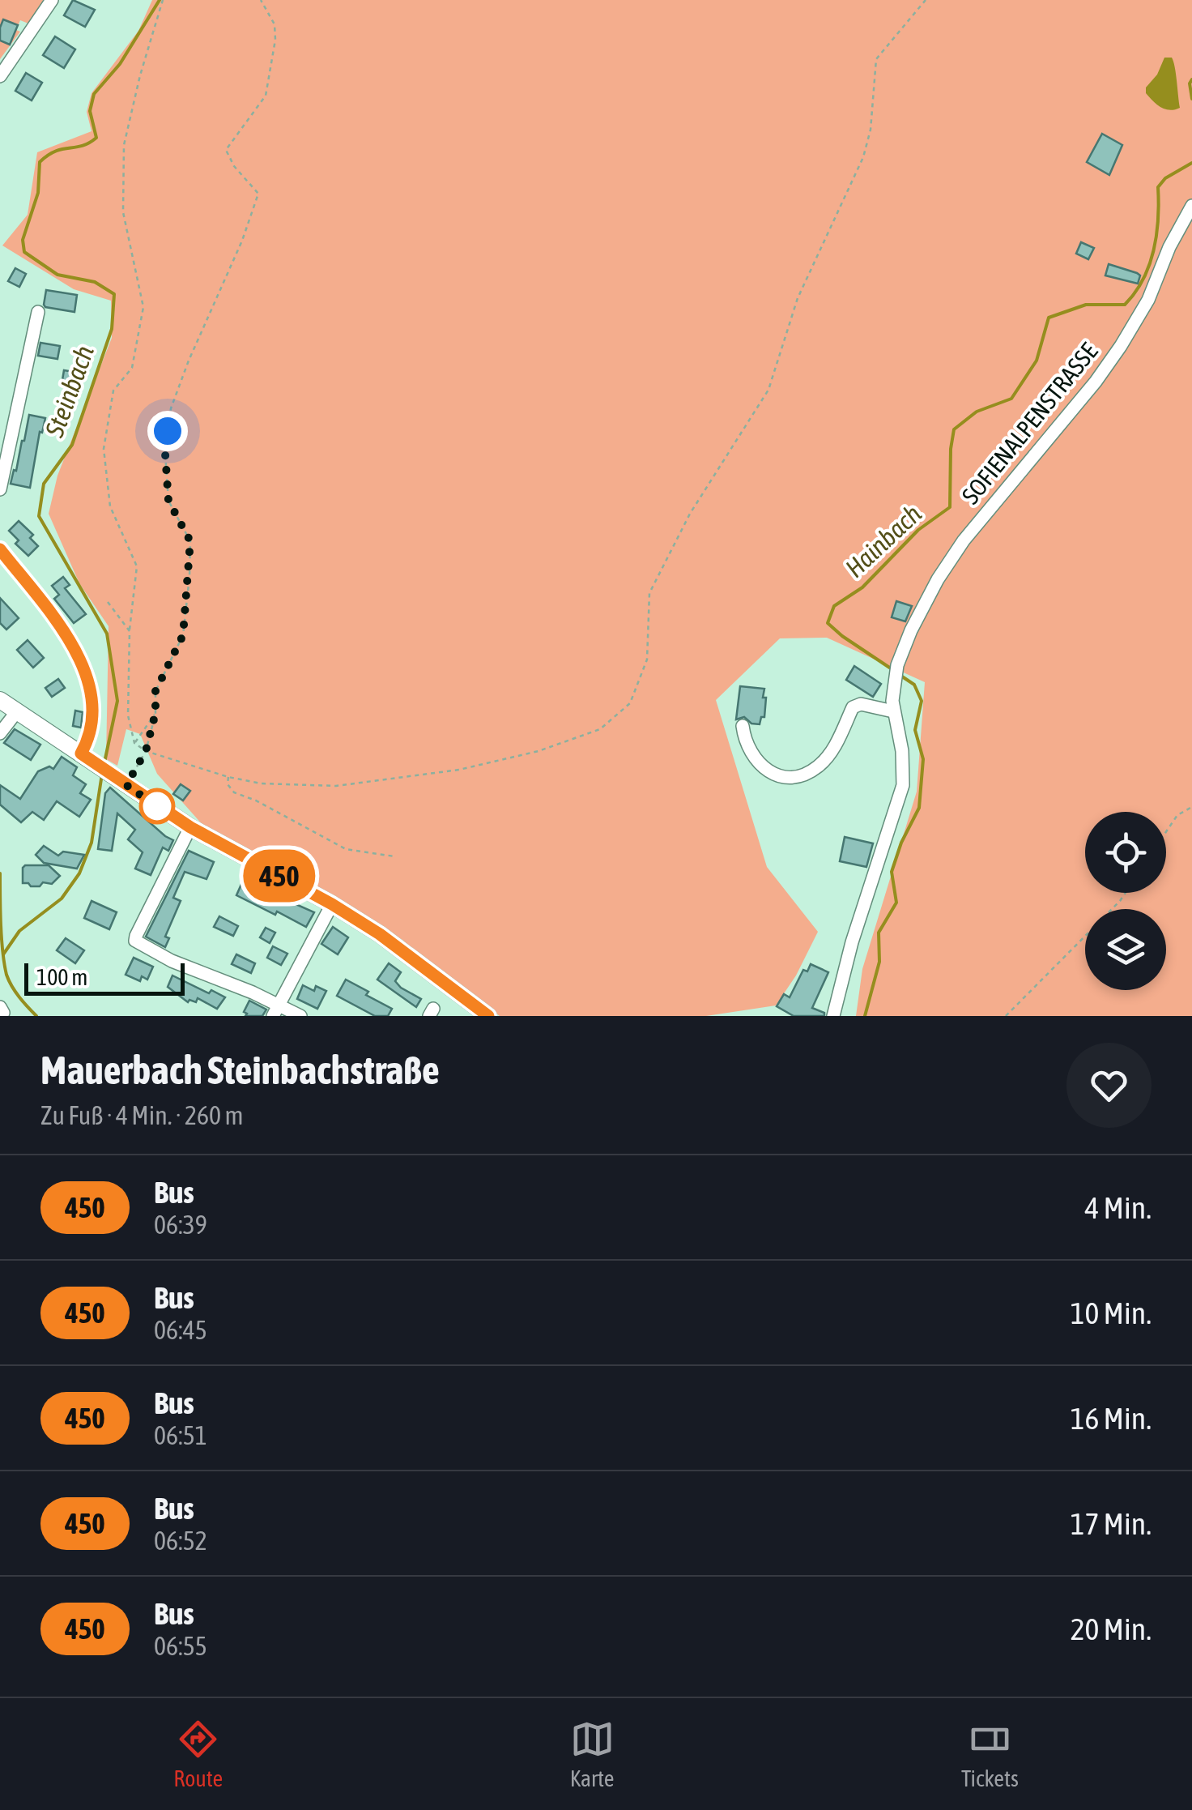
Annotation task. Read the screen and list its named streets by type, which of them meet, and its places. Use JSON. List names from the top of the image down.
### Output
{
  "streets": {
    "street": ["SOFIENALPENSTRASSE"]
  },
  "water": ["Steinbach", "Hainbach"],
  "lines": ["bus line 450"],
  "scale_bar": "100 m",
  "page": {
    "on_map": "450",
    "scale": "100 m",
    "heading": ["Mauerbach Steinbachstraße", "Zu Fuß · 4 Min. · 260 m"],
    "list": [
      {
        "mark": "450",
        "name": "Bus",
        "note": "06:39",
        "value": "4 Min."
      },
      {
        "mark": "450",
        "name": "Bus",
        "note": "06:45",
        "value": "10 Min."
      },
      {
        "mark": "450",
        "name": "Bus",
        "note": "06:51",
        "value": "16 Min."
      },
      {
        "mark": "450",
        "name": "Bus",
        "note": "06:52",
        "value": "17 Min."
      },
      {
        "mark": "450",
        "name": "Bus",
        "note": "06:55",
        "value": "20 Min."
      }
    ],
    "tabs": ["Route", "Karte", "Tickets"]
  }
}
